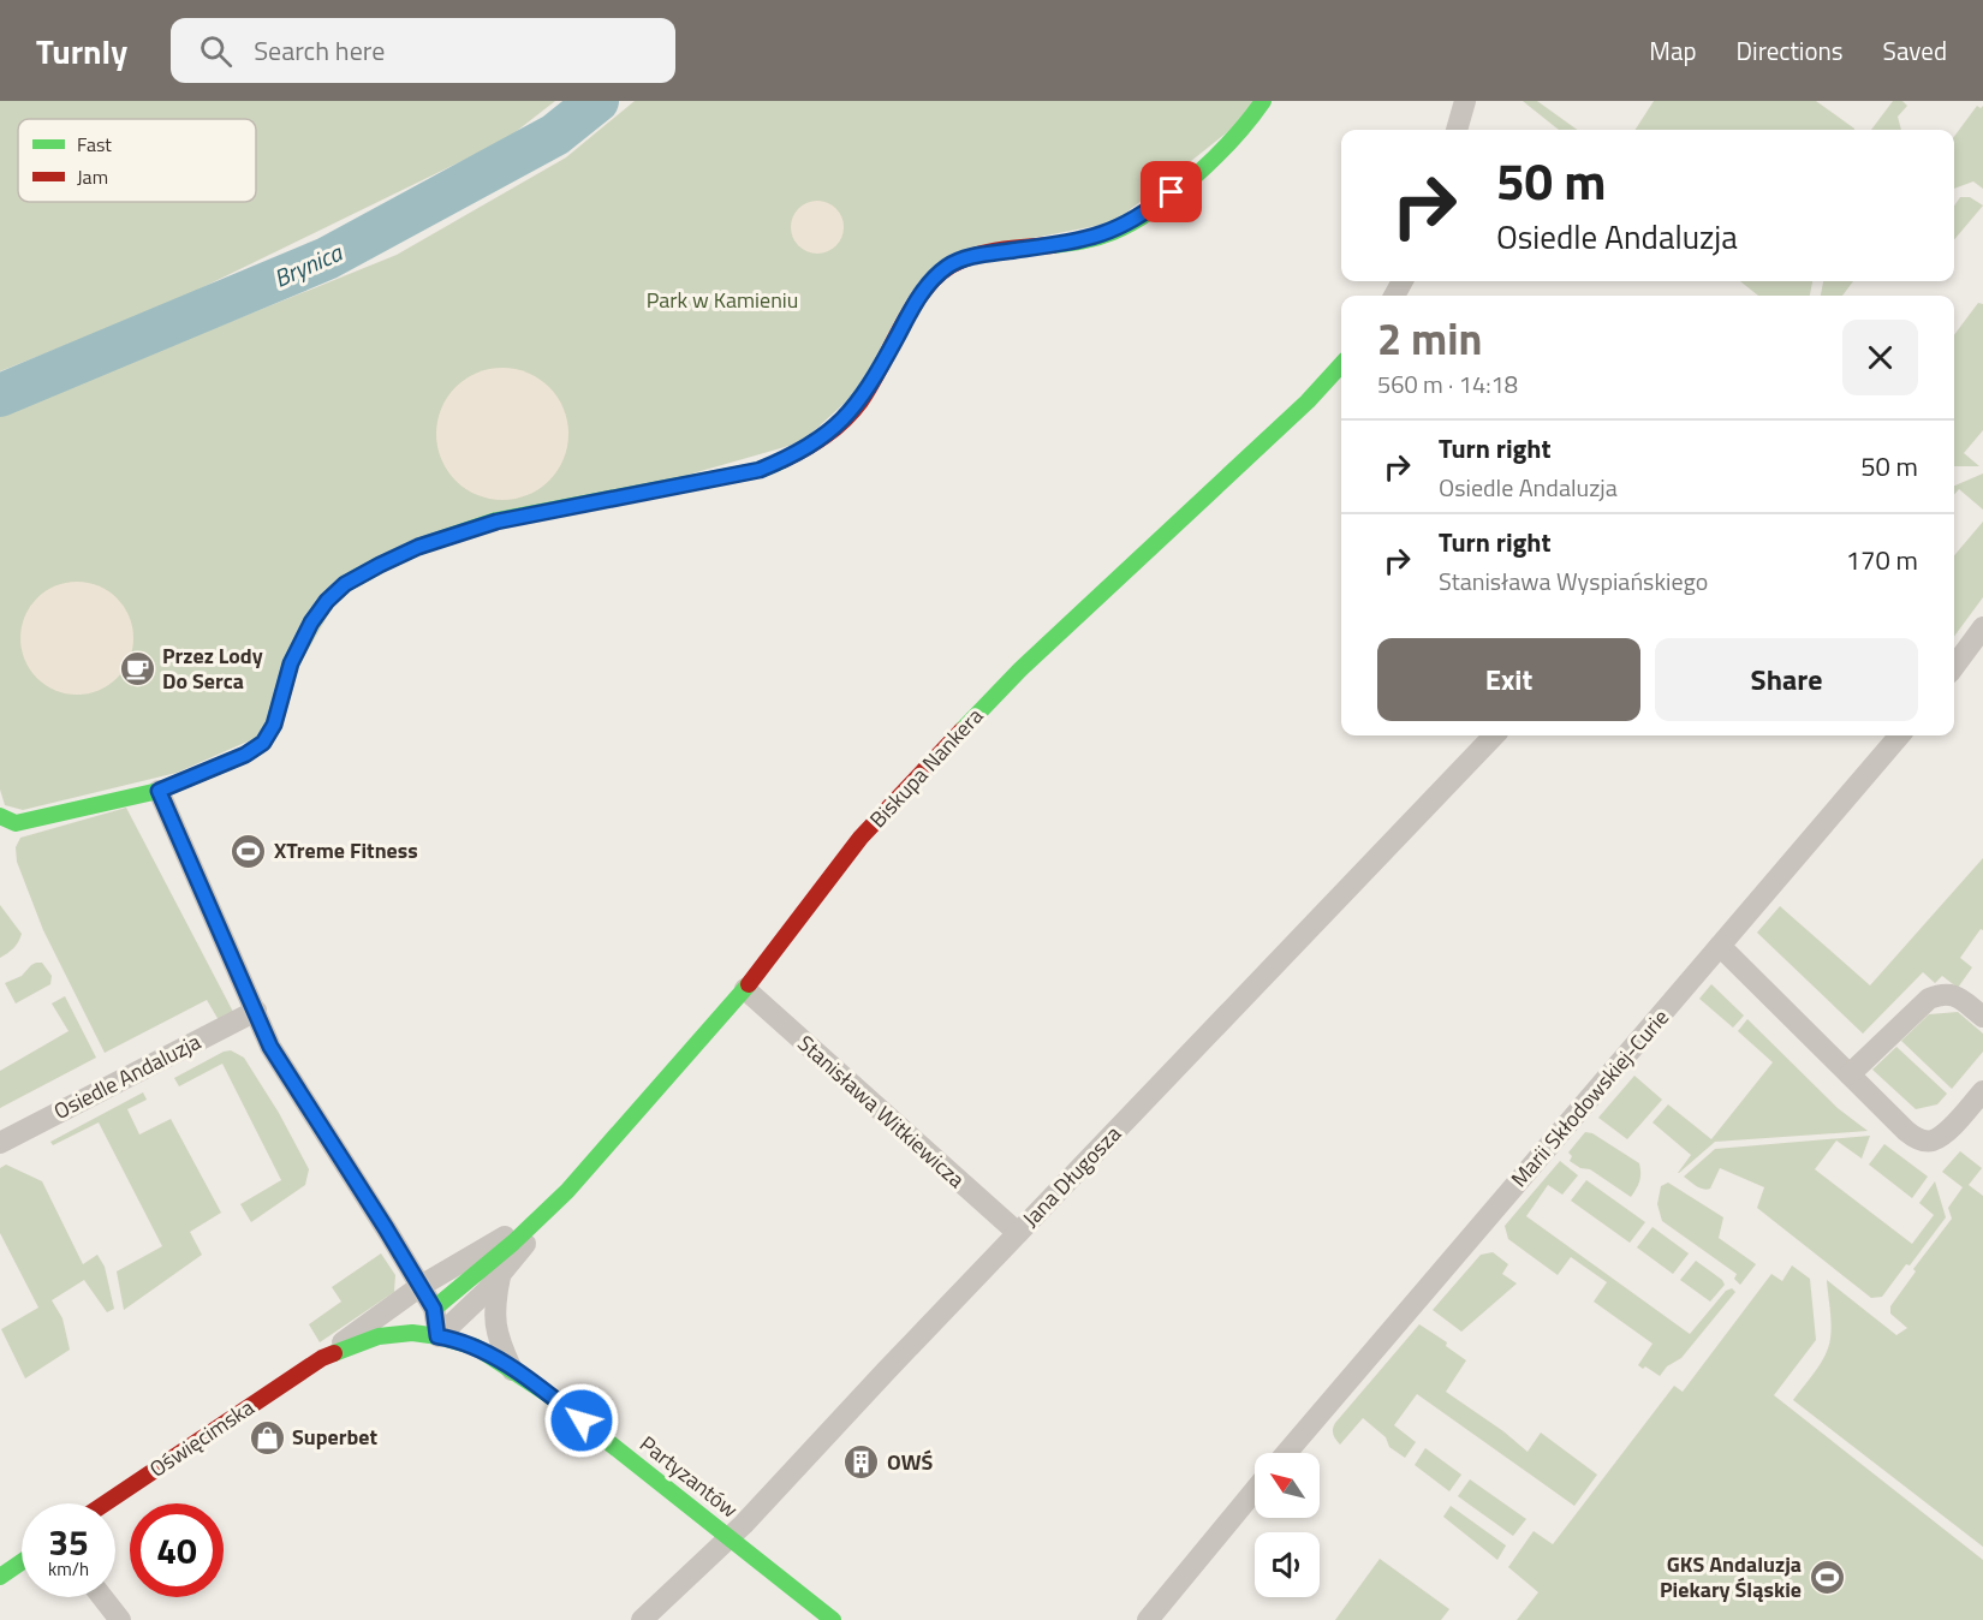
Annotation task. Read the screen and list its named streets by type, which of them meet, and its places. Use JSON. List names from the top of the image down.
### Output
{
  "streets": {
    "street": [
      "Biskupa Nankera",
      "Osiedle Andaluzja",
      "Marii Skłodowskiej-Curie",
      "Stanisława Witkiewicza",
      "Jana Długosza",
      "Oświęcimska",
      "Partyzantów"
    ]
  },
  "crossings": [
    ["Biskupa Nankera", "Stanisława Witkiewicza"],
    ["Biskupa Nankera", "Oświęcimska"],
    ["Biskupa Nankera", "Partyzantów"],
    ["Stanisława Witkiewicza", "Jana Długosza"],
    ["Jana Długosza", "Partyzantów"],
    ["Oświęcimska", "Partyzantów"]
  ],
  "water": ["Brynica"],
  "parks": ["Park w Kamieniu"],
  "places": {
    "cafe": ["Przez Lody Do Serca"],
    "sports": ["XTreme Fitness", "GKS Andaluzja Piekary Śląskie"],
    "shop": ["Superbet"],
    "building": ["OWŚ"]
  },
  "legend": ["Fast", "Jam"],
  "north": "top left",
  "page": {
    "header": "Turnly",
    "search": "Search here",
    "nav": ["Map", "Directions", "Saved"],
    "turn": ["50 m", "Osiedle Andaluzja"],
    "heading": ["2 min", "560 m · 14:18"],
    "list": [
      {
        "name": "Turn right",
        "note": "Osiedle Andaluzja",
        "value": "50 m"
      },
      {
        "name": "Turn right",
        "note": "Stanisława Wyspiańskiego",
        "value": "170 m"
      }
    ],
    "buttons": ["Exit", "Share"],
    "speed": "35 km/h",
    "limit": "40"
  }
}
